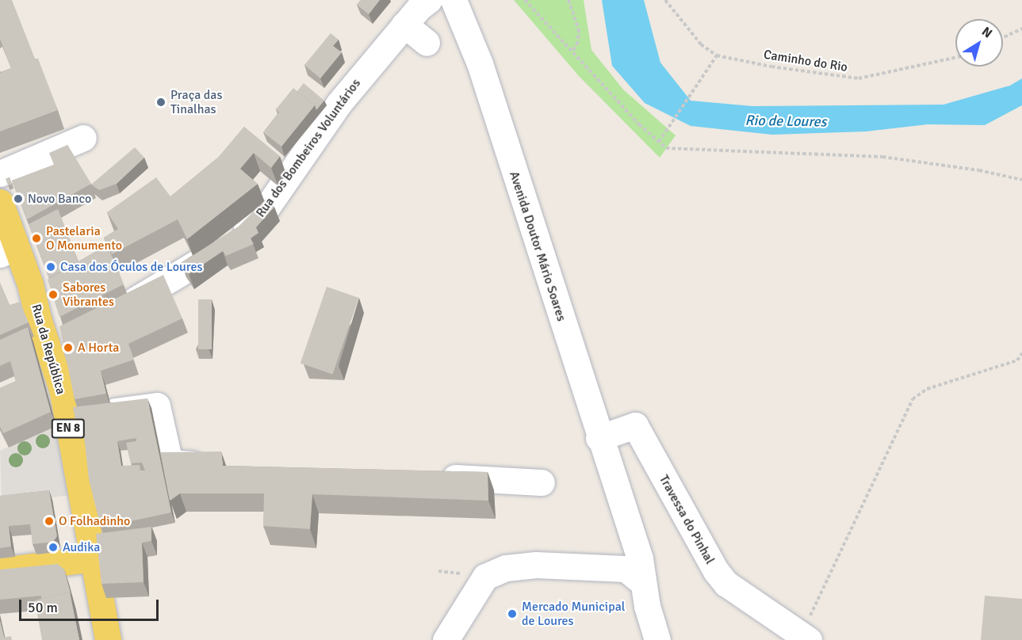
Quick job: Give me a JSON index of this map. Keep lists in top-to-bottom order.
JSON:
{
  "streets": {
    "main road": ["Rua da República", "EN 8"],
    "street": ["Rua dos Bombeiros Voluntários", "Avenida Doutor Mário Soares", "Travessa do Pinhal"],
    "path": ["Caminho do Rio"]
  },
  "crossings": [
    ["Avenida Doutor Mário Soares", "Travessa do Pinhal"]
  ],
  "water": ["Rio de Loures"],
  "places": [
    "Praça das Tinalhas",
    "Novo Banco",
    "Pastelaria O Monumento",
    "Casa dos Óculos de Loures",
    "Sabores Vibrantes",
    "A Horta",
    "O Folhadinho",
    "Audika",
    "Mercado Municipal de Loures"
  ],
  "scale_bar": "50 m",
  "north": "top right"
}
